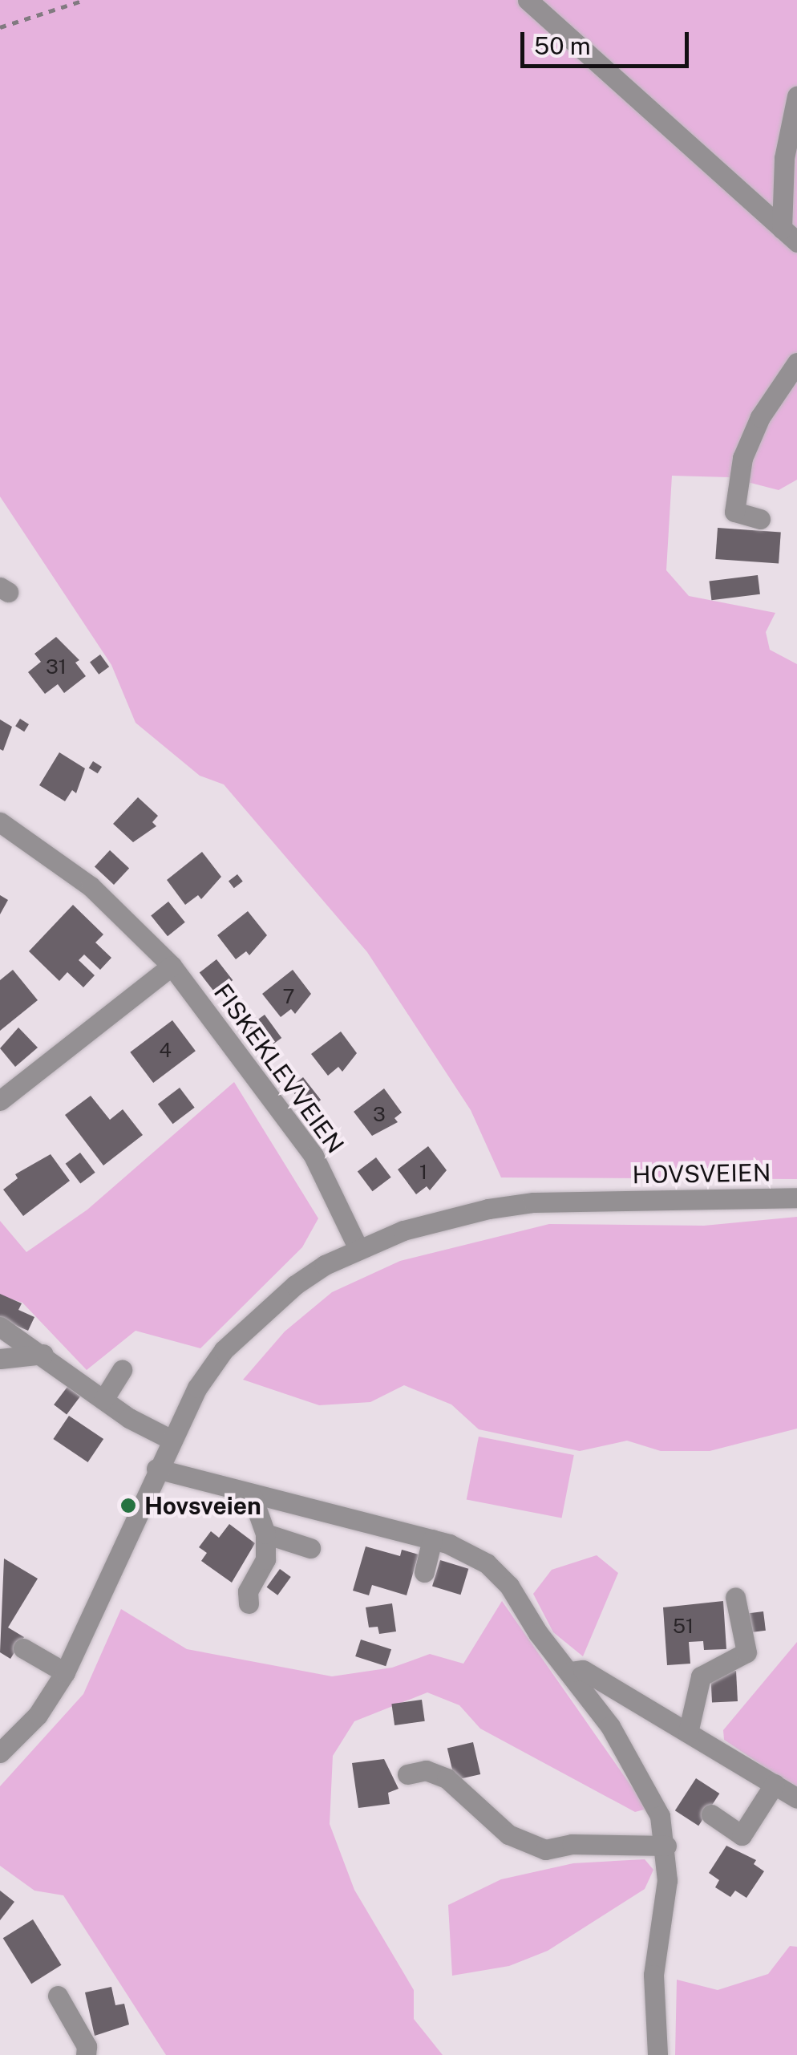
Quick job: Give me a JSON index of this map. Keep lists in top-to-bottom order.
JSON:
{
  "streets": {
    "street": ["FISKEKLEVVEIEN", "HOVSVEIEN"]
  },
  "crossings": [
    ["FISKEKLEVVEIEN", "HOVSVEIEN"]
  ],
  "places": ["Hovsveien"],
  "house_numbers": [
    "31",
    "7",
    "4",
    "3",
    "1",
    "51"
  ],
  "scale_bar": "50 m"
}
